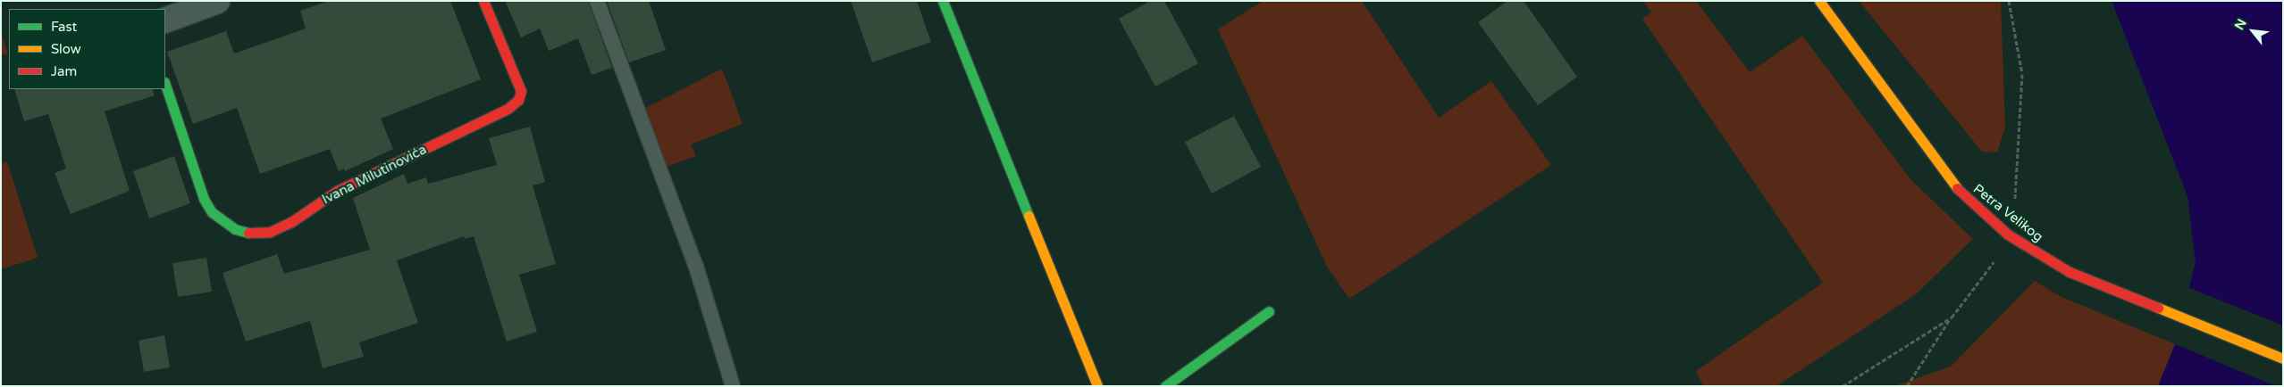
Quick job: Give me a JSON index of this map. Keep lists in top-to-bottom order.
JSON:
{
  "streets": {
    "street": ["Ivana Milutinovića", "Petra Velikog"]
  },
  "legend": ["Fast", "Slow", "Jam"],
  "north": "top left"
}
